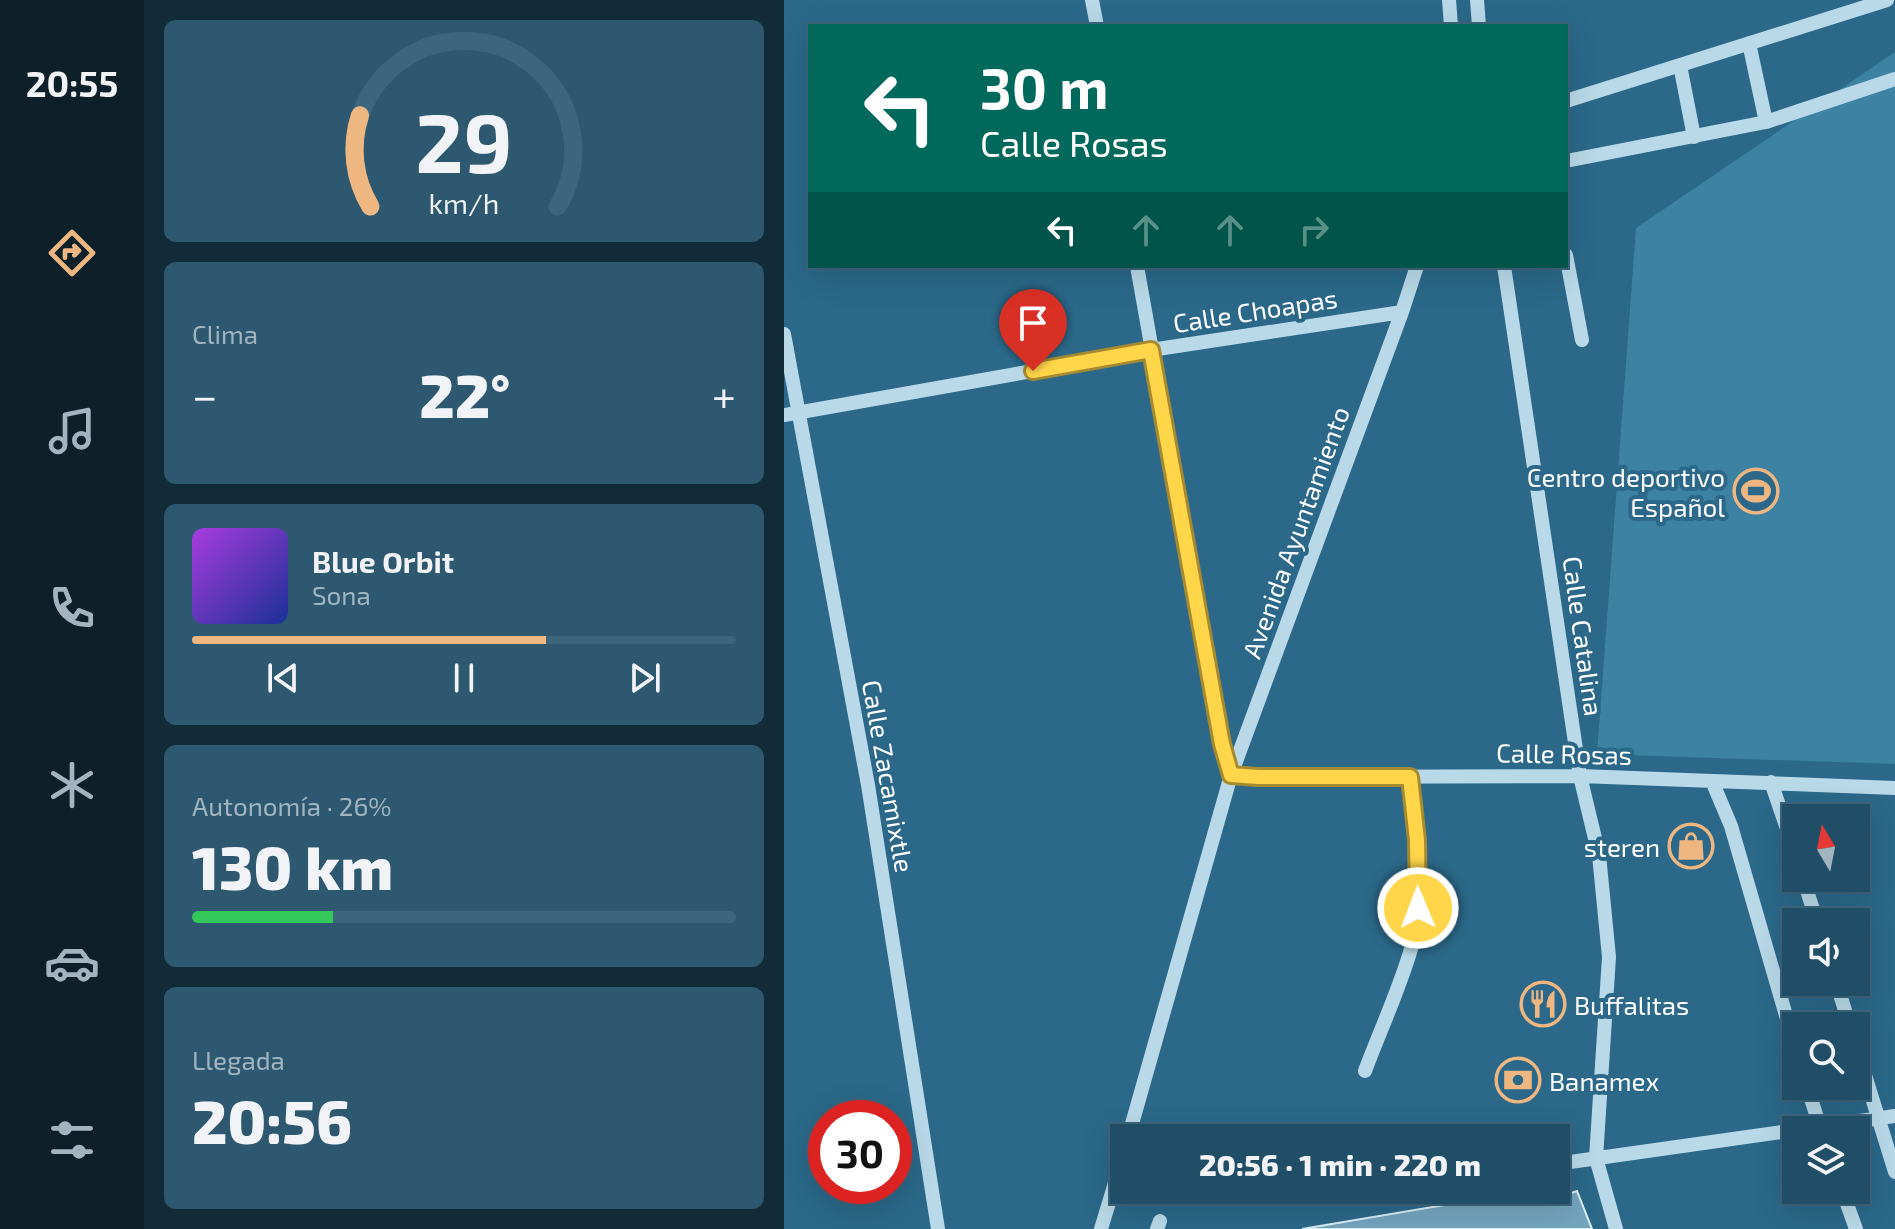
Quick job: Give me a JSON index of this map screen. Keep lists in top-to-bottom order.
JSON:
{
  "streets": {
    "street": [
      "Calle Choapas",
      "Avenida Ayuntamiento",
      "Calle Catalina",
      "Calle Rosas",
      "Calle Zacamixtle"
    ]
  },
  "crossings": [
    ["Calle Choapas", "Avenida Ayuntamiento"],
    ["Calle Choapas", "Calle Zacamixtle"],
    ["Avenida Ayuntamiento", "Calle Rosas"],
    ["Calle Catalina", "Calle Rosas"]
  ],
  "places": {
    "sports": ["Centro deportivo Español"],
    "shop": ["steren"],
    "restaurant": ["Buffalitas"],
    "bank": ["Banamex"]
  },
  "north": "top",
  "page": {
    "tabs": "20:55",
    "turn": ["30 m", "Calle Rosas"],
    "tile": [
      "Clima",
      ["Autonomía · 26%", "130 km"],
      ["Llegada", "20:56"]
    ],
    "heat": ["−", "22°", "+"],
    "song": ["Blue Orbit", "Sona"],
    "limit": "30",
    "trip": "20:56 · 1 min · 220 m",
    "gauge": ["29", "km/h"]
  }
}
